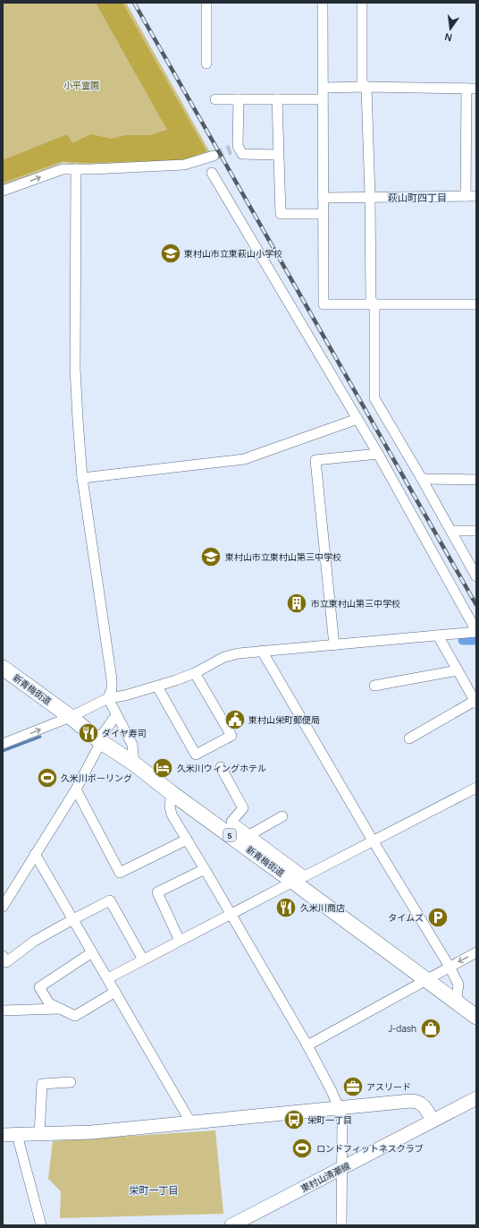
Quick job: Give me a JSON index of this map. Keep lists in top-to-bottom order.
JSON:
{
  "streets": {
    "main road": ["新青梅街道", "5"],
    "street": ["東村山清瀬線"]
  },
  "districts": ["萩山町四丁目", "栄町一丁目"],
  "parks": ["小平霊園"],
  "places": {
    "school or university": ["東村山市立東萩山小学校", "東村山市立東村山第三中学校"],
    "building": ["市立東村山第三中学校"],
    "public building": ["東村山栄町郵便局"],
    "restaurant": ["ダイヤ寿司", "久米川商店"],
    "hotel": ["久米川ウィングホテル"],
    "sports": ["久米川ボーリング", "ロンドフィットネスクラブ"],
    "parking": ["タイムズ"],
    "shop": ["J-dash"],
    "office": ["アスリード"],
    "bus stop": ["栄町一丁目"]
  },
  "north": "bottom"
}
